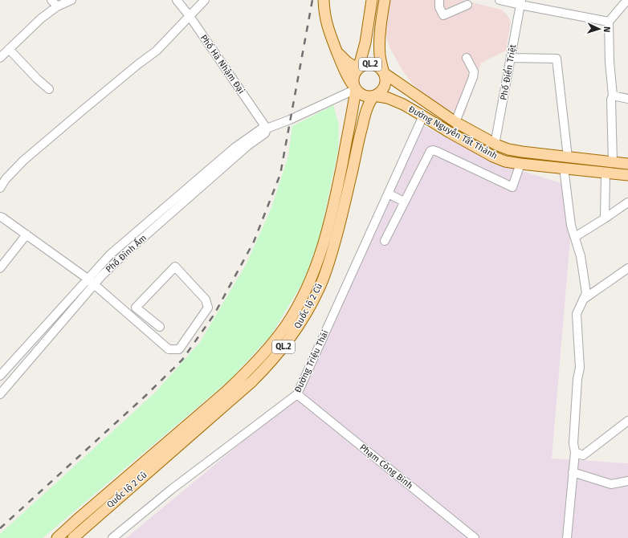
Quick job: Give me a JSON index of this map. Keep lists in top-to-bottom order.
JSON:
{
  "streets": {
    "main road": ["QL.2", "Đường Nguyễn Tất Thành", "Quốc lộ 2 Cũ"],
    "street": [
      "Phố Hà Nhậm Đại",
      "Phố Điển Triệt",
      "Phố Đình Ấm",
      "Đường Triệu Thái",
      "Phạm Công Bình"
    ]
  },
  "crossings": [
    ["Phố Hà Nhậm Đại", "Phố Đình Ấm"],
    ["QL.2", "Đường Nguyễn Tất Thành"],
    ["QL.2", "Phố Đình Ấm"],
    ["QL.2", "Quốc lộ 2 Cũ"],
    ["Phố Điển Triệt", "Đường Nguyễn Tất Thành"],
    ["Đường Nguyễn Tất Thành", "Phố Đình Ấm"],
    ["Đường Nguyễn Tất Thành", "Quốc lộ 2 Cũ"],
    ["Đường Nguyễn Tất Thành", "Đường Triệu Thái"],
    ["Phố Đình Ấm", "Quốc lộ 2 Cũ"],
    ["Đường Triệu Thái", "Phạm Công Bình"]
  ],
  "north": "right"
}
